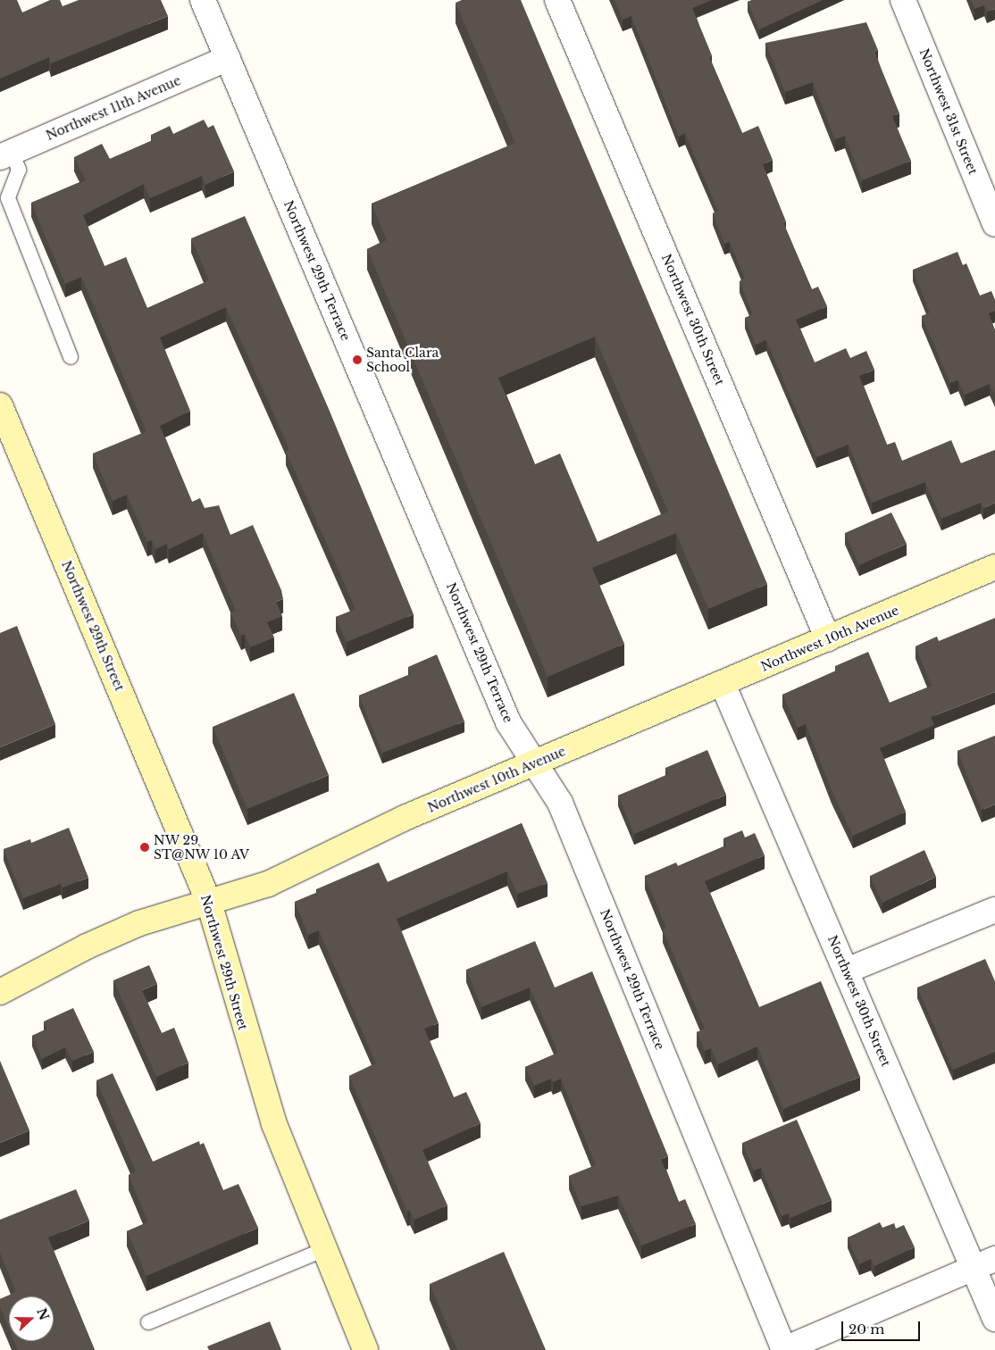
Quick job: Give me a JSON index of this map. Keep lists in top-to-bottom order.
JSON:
{
  "streets": {
    "street": [
      "Northwest 11th Avenue",
      "Northwest 31st Street",
      "Northwest 29th Terrace",
      "Northwest 30th Street",
      "Northwest 29th Street",
      "Northwest 10th Avenue"
    ]
  },
  "crossings": [
    ["Northwest 11th Avenue", "Northwest 29th Terrace"],
    ["Northwest 29th Terrace", "Northwest 10th Avenue"],
    ["Northwest 30th Street", "Northwest 10th Avenue"],
    ["Northwest 29th Street", "Northwest 10th Avenue"]
  ],
  "places": ["Santa Clara School", "NW 29 ST@NW 10 AV"],
  "scale_bar": "20 m",
  "north": "right"
}
